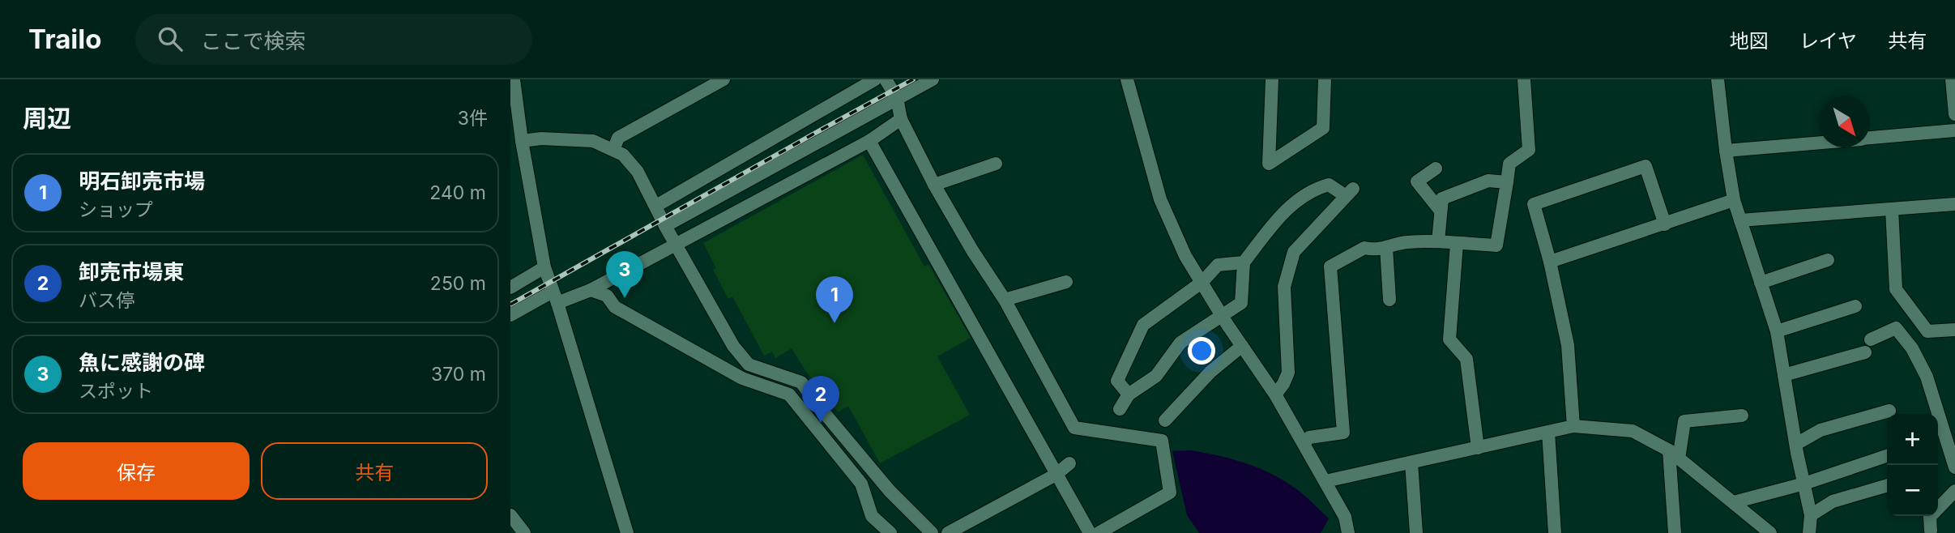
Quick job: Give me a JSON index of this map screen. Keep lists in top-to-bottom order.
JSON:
{
  "north": "bottom right",
  "page": {
    "header": "Trailo",
    "search": "ここで検索",
    "nav": ["地図", "レイヤ", "共有"],
    "heading": ["周辺", "3件"],
    "list": [
      {
        "mark": "1",
        "name": "明石卸売市場",
        "note": "ショップ",
        "value": "240 m"
      },
      {
        "mark": "2",
        "name": "卸売市場東",
        "note": "バス停",
        "value": "250 m"
      },
      {
        "mark": "3",
        "name": "魚に感謝の碑",
        "note": "スポット",
        "value": "370 m"
      }
    ],
    "pins": ["3", "1", "2"],
    "map_buttons": ["+", "−"],
    "buttons": ["保存", "共有"]
  }
}
